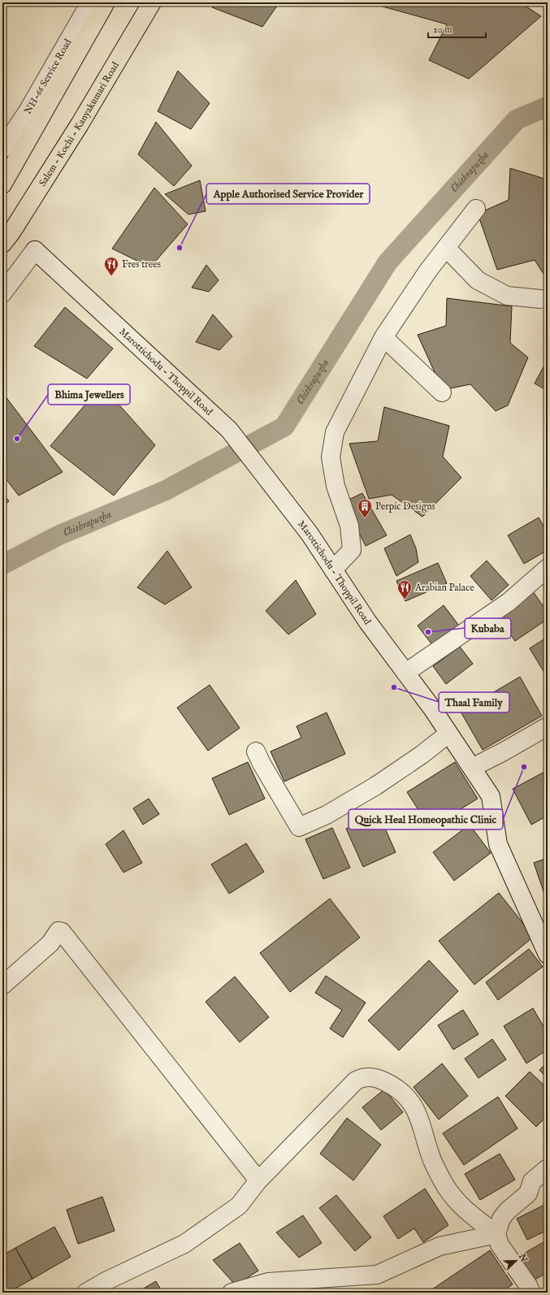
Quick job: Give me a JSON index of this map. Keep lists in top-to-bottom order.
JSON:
{
  "streets": {
    "highway": ["Salem - Kochi - Kanyakumari Road"],
    "street": ["NH-66 Service Road", "Marottichodu - Thoppil Road"]
  },
  "water": ["Chithrapuzha"],
  "places": {
    "other": [
      "Apple Authorised Service Provider",
      "Bhima Jewellers",
      "Kubaba",
      "Thaal Family",
      "Quick Heal Homeopathic Clinic"
    ],
    "restaurant": ["Fres trees", "Arabian Palace"],
    "building": ["Perpic Designs"]
  },
  "scale_bar": "20 m",
  "north": "top right"
}
